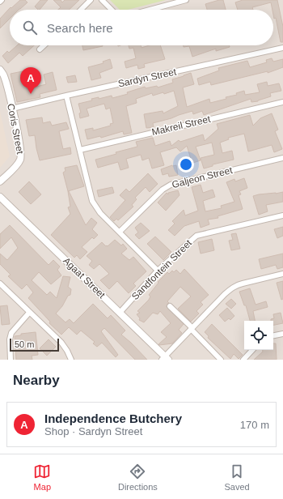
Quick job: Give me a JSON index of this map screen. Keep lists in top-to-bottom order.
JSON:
{
  "streets": {
    "street": [
      "Sardyn Street",
      "Makreil Street",
      "Coris Street",
      "Galjeon Street",
      "Sandfontein Street",
      "Agaat Street"
    ]
  },
  "crossings": [
    ["Sardyn Street", "Coris Street"],
    ["Sandfontein Street", "Agaat Street"]
  ],
  "scale_bar": "50 m",
  "page": {
    "search": "Search here",
    "pins": "A",
    "scale": "50 m",
    "heading": "Nearby",
    "list": [
      {
        "mark": "A",
        "name": "Independence Butchery",
        "note": "Shop · Sardyn Street",
        "value": "170 m"
      }
    ],
    "nav": ["Map", "Directions", "Saved"]
  }
}
